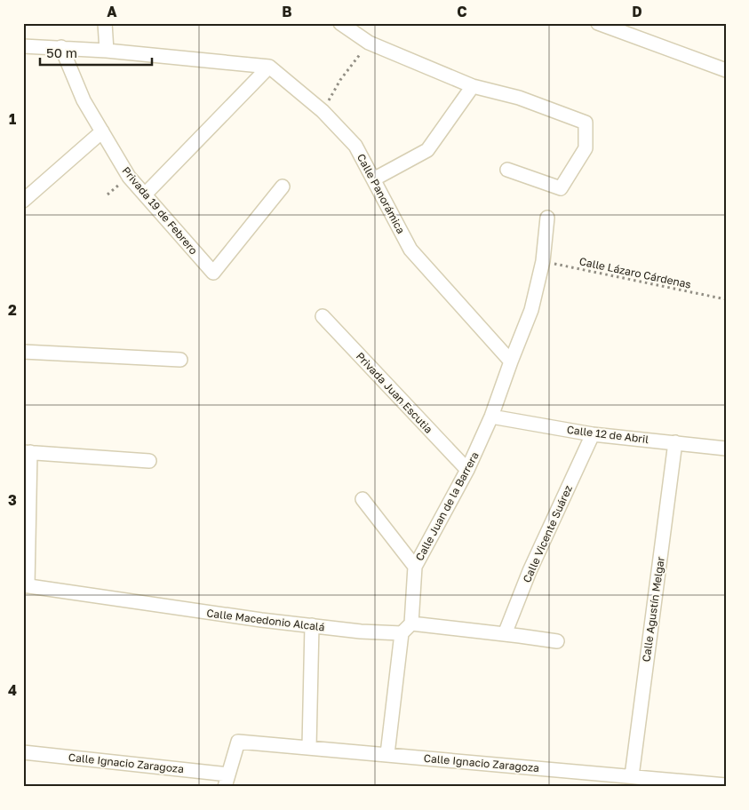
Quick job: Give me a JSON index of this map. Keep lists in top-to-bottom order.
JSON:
{
  "streets": {
    "street": [
      "Calle Panorámica",
      "Privada 19 de Febrero",
      "Privada Juan Escutia",
      "Calle 12 de Abril",
      "Calle Juan de la Barrera",
      "Calle Vicente Suárez",
      "Calle Agustín Melgar",
      "Calle Macedonio Alcalá",
      "Calle Ignacio Zaragoza"
    ],
    "path": ["Calle Lázaro Cárdenas"]
  },
  "crossings": [
    ["Privada Juan Escutia", "Calle Juan de la Barrera"],
    ["Calle 12 de Abril", "Calle Juan de la Barrera"],
    ["Calle 12 de Abril", "Calle Vicente Suárez"],
    ["Calle 12 de Abril", "Calle Agustín Melgar"],
    ["Calle Juan de la Barrera", "Calle Macedonio Alcalá"],
    ["Calle Juan de la Barrera", "Calle Ignacio Zaragoza"],
    ["Calle Vicente Suárez", "Calle Macedonio Alcalá"],
    ["Calle Agustín Melgar", "Calle Ignacio Zaragoza"]
  ],
  "scale_bar": "50 m",
  "grid": {
    "columns": [
      "A",
      "B",
      "C",
      "D"
    ],
    "rows": [
      "1",
      "2",
      "3",
      "4"
    ]
  }
}
